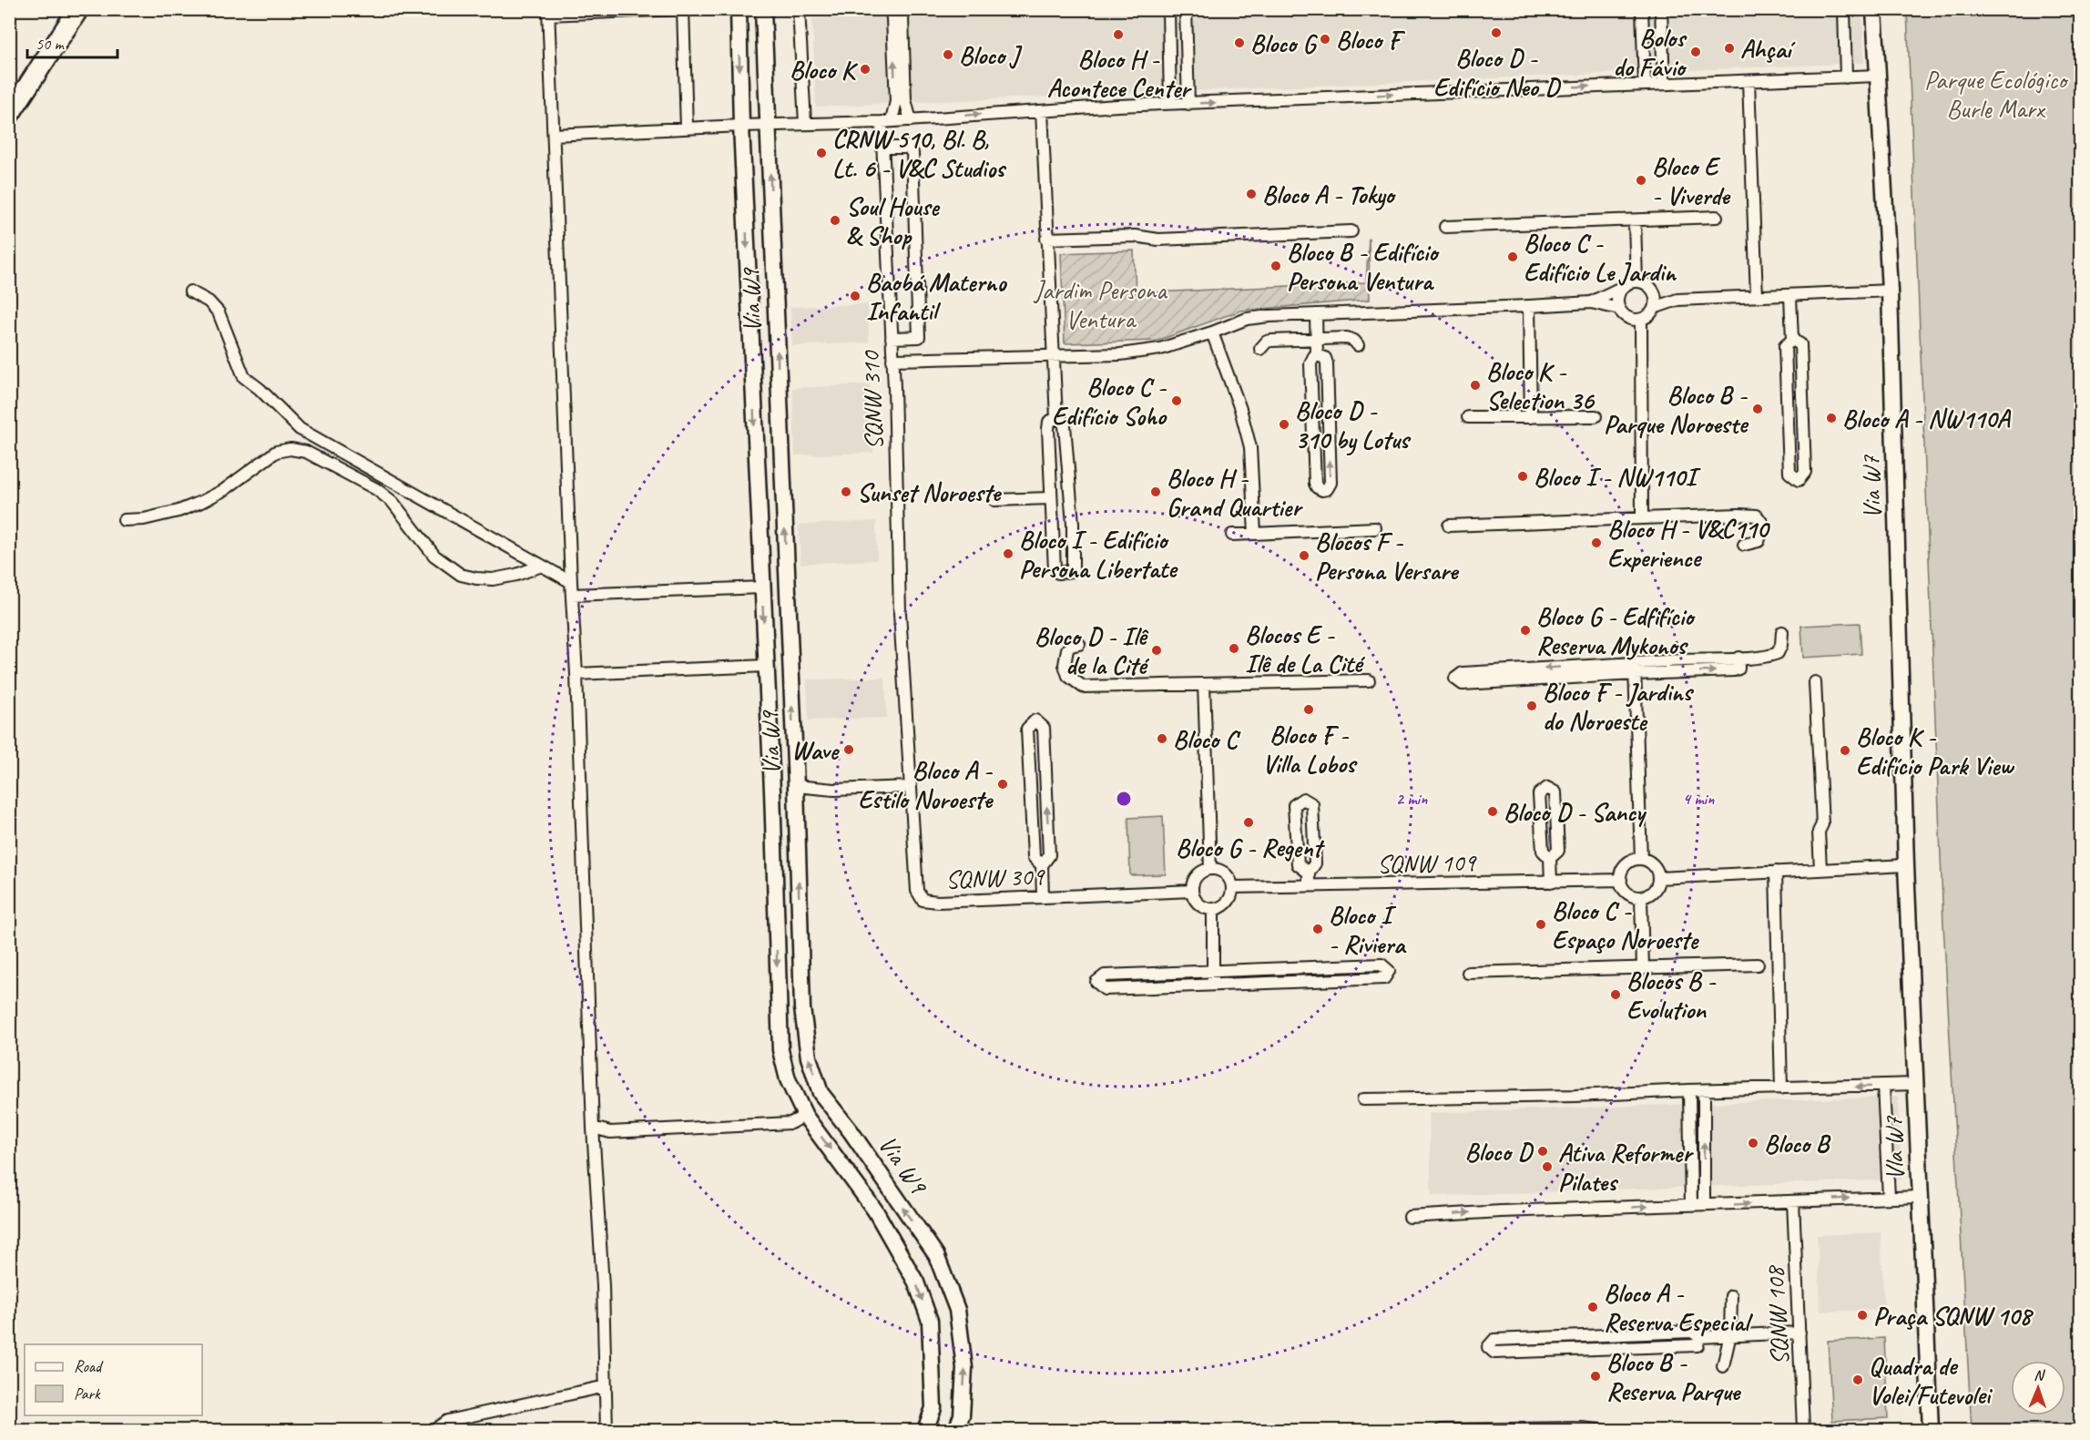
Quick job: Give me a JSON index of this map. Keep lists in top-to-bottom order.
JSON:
{
  "streets": {
    "street": [
      "Via W9",
      "SQNW 310",
      "Via W7",
      "SQNW 109",
      "SQNW 309",
      "Vla W7",
      "SQNW 108"
    ]
  },
  "crossings": [
    ["SQNW 310", "SQNW 309"],
    ["Via W7", "Vla W7"],
    ["SQNW 109", "SQNW 309"]
  ],
  "parks": ["Parque Ecológico Burle Marx", "Jardim Persona Ventura"],
  "places": [
    "Bloco D - Edifício Neo D",
    "Bloco H - Acontece Center",
    "Bloco F",
    "Bloco G",
    "Ahçaí",
    "Bolos do Fávio",
    "Bloco J",
    "Bloco K",
    "CRNW 510, Bl. B, Lt. 6 - V&C Studios",
    "Bloco E - Viverde",
    "Bloco A - Tokyo",
    "Soul House & Shop",
    "Bloco C - Edifício Le Jardin",
    "Bloco B - Edifício Persona Ventura",
    "Baobá Materno Infantil",
    "Bloco K - Selection 36",
    "Bloco C - Edifício Soho",
    "Bloco B - Parque Noroeste",
    "Bloco A - NW110A",
    "Bloco D - 310 by Lotus",
    "Bloco I - NW110I",
    "Sunset Noroeste",
    "Bloco H - Grand Quartier",
    "Bloco H - V&C110 Experience",
    "Bloco I - Edifício Persona Libertate",
    "Blocos F - Persona Versare",
    "Bloco G - Edfifício Reserva Mykonos",
    "Blocos E - Ilê de La Cité",
    "Bloco D - Ilê de la Cité",
    "Bloco F - Jardins do Noroeste",
    "Bloco F - Villa Lobos",
    "Bloco C",
    "Wave",
    "Bloco K - Edifício Park View",
    "Bloco A - Estilo Noroeste",
    "Bloco D - Sancy",
    "Bloco G - Regent",
    "Bloco C - Espaço Noroeste",
    "Bloco I - Riviera",
    "Blocos B - Evolution",
    "Bloco B",
    "Bloco D",
    "Ativa Reformer Pilates",
    "Bloco A - Reserva Especial",
    "Praça SQNW 108",
    "Bloco B - Reserva Parque",
    "Quadra de Volei/Futevolei"
  ],
  "legend": ["Road", "Park"],
  "scale_bar": "50 m",
  "north": "top",
  "rings": ["2 min", "4 min"]
}
